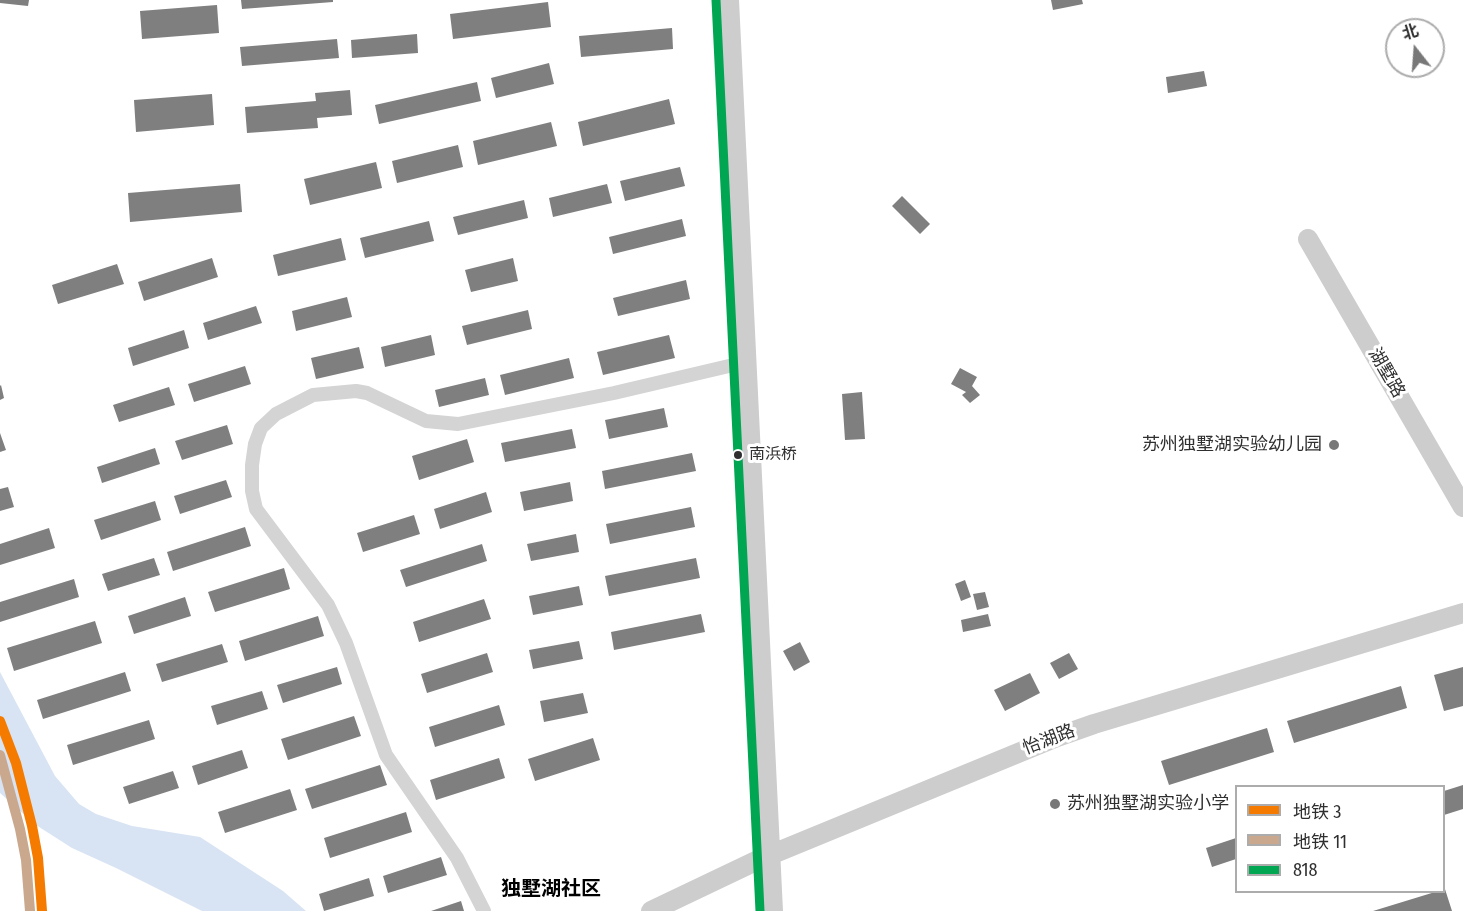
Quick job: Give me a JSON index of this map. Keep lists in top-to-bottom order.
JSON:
{
  "streets": {
    "main road": ["湖墅路", "怡湖路"]
  },
  "districts": ["独墅湖社区"],
  "places": ["苏州独墅湖实验幼儿园", "南浜桥", "苏州独墅湖实验小学"],
  "lines": ["transit line 818", "metro line 3", "metro line 11"],
  "legend": ["地铁 3", "地铁 11", "818"],
  "north": "top"
}
